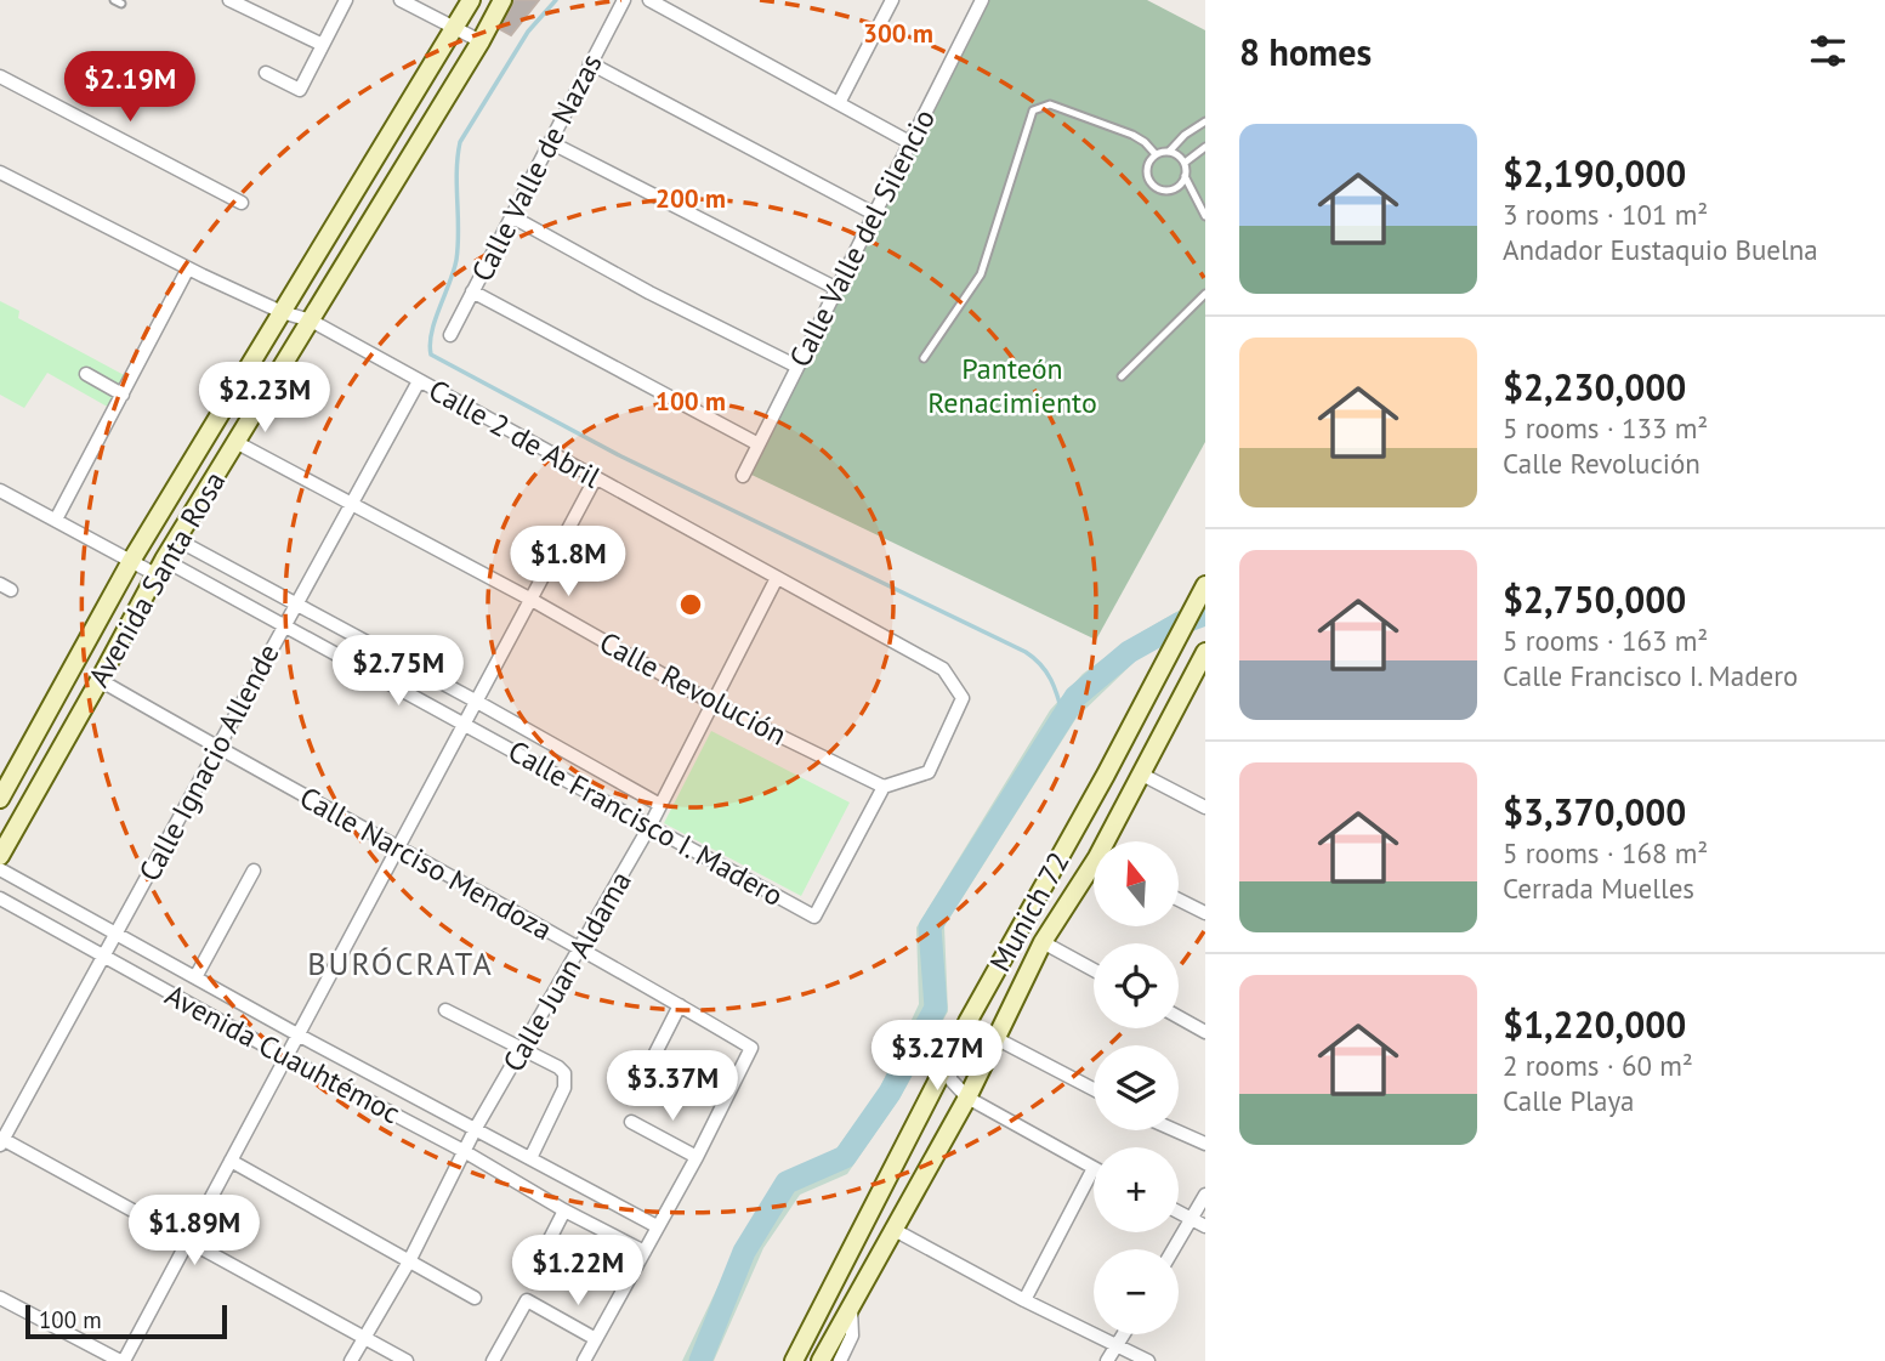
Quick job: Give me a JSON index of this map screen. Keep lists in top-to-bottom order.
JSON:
{
  "streets": {
    "main road": ["Avenida Santa Rosa", "Munich 72"],
    "street": [
      "Calle Valle de Nazas",
      "Calle Valle del Silencio",
      "Calle 2 de Abril",
      "Calle Revolución",
      "Calle Ignacio Allende",
      "Calle Francisco I. Madero",
      "Calle Narciso Mendoza",
      "Calle Juan Aldama",
      "Avenida Cuauhtémoc"
    ]
  },
  "crossings": [
    ["Calle 2 de Abril", "Avenida Santa Rosa"],
    ["Calle 2 de Abril", "Calle Revolución"],
    ["Calle 2 de Abril", "Calle Ignacio Allende"],
    ["Calle 2 de Abril", "Calle Francisco I. Madero"],
    ["Calle 2 de Abril", "Calle Juan Aldama"],
    ["Avenida Santa Rosa", "Calle Revolución"],
    ["Avenida Santa Rosa", "Calle Francisco I. Madero"],
    ["Avenida Santa Rosa", "Calle Narciso Mendoza"],
    ["Calle Revolución", "Calle Ignacio Allende"],
    ["Calle Revolución", "Calle Francisco I. Madero"],
    ["Calle Revolución", "Calle Juan Aldama"],
    ["Calle Ignacio Allende", "Calle Francisco I. Madero"],
    ["Calle Ignacio Allende", "Calle Narciso Mendoza"],
    ["Calle Ignacio Allende", "Avenida Cuauhtémoc"],
    ["Calle Francisco I. Madero", "Calle Juan Aldama"],
    ["Calle Narciso Mendoza", "Calle Juan Aldama"],
    ["Calle Juan Aldama", "Avenida Cuauhtémoc"]
  ],
  "districts": ["BURÓCRATA"],
  "parks": ["Panteón Renacimiento"],
  "scale_bar": "100 m",
  "north": "top",
  "page": {
    "heading": "8 homes",
    "price": [
      "$2.19M",
      "$2.23M",
      "$1.8M",
      "$2.75M",
      "$3.27M",
      "$3.37M",
      "$1.89M",
      "$1.22M"
    ],
    "list": [
      {
        "name": "$2,190,000",
        "note": "3 rooms · 101 m² · Andador Eustaquio Buelna"
      },
      {
        "name": "$2,230,000",
        "note": "5 rooms · 133 m² · Calle Revolución"
      },
      {
        "name": "$2,750,000",
        "note": "5 rooms · 163 m² · Calle Francisco I. Madero"
      },
      {
        "name": "$3,370,000",
        "note": "5 rooms · 168 m² · Cerrada Muelles"
      },
      {
        "name": "$1,220,000",
        "note": "2 rooms · 60 m² · Calle Playa"
      }
    ],
    "map_buttons": ["+", "−"],
    "scale": "100 m"
  },
  "rings": ["300 m", "200 m", "100 m"]
}
